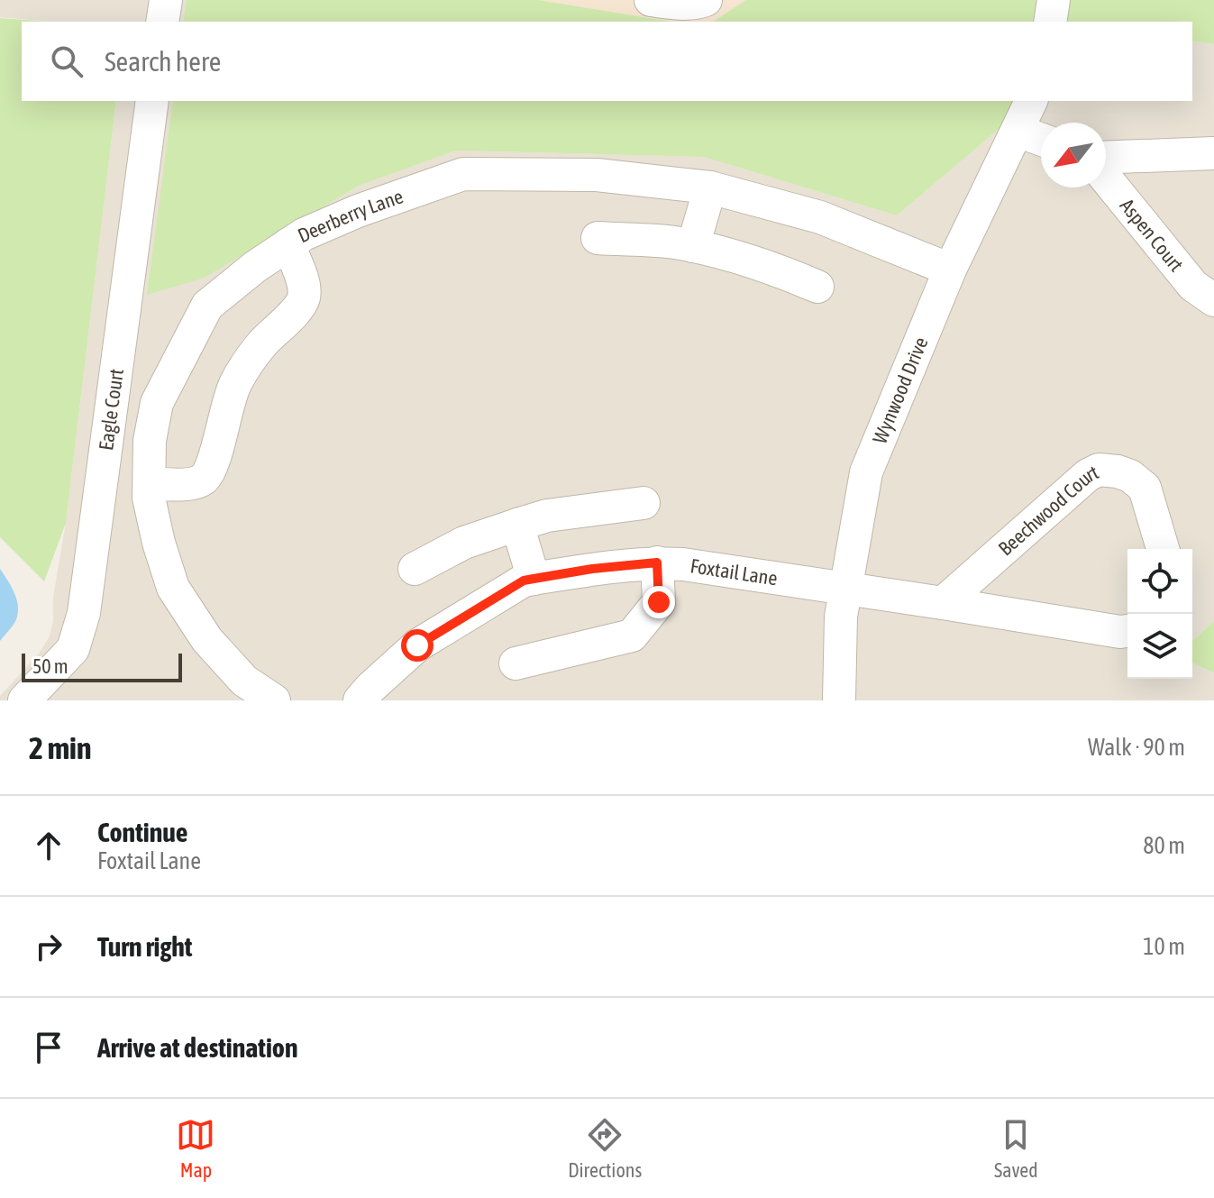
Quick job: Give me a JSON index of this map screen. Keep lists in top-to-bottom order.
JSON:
{
  "streets": {
    "street": [
      "Deerberry Lane",
      "Aspen Court",
      "Wynwood Drive",
      "Eagle Court",
      "Beechwood Court",
      "Foxtail Lane"
    ]
  },
  "crossings": [
    ["Deerberry Lane", "Wynwood Drive"],
    ["Wynwood Drive", "Foxtail Lane"]
  ],
  "scale_bar": "50 m",
  "north": "bottom left",
  "page": {
    "search": "Search here",
    "scale": "50 m",
    "heading": ["2 min", "Walk · 90 m"],
    "list": [
      ["Continue", "Foxtail Lane", "80 m"],
      ["Turn right", "10 m"],
      "Arrive at destination"
    ],
    "nav": ["Map", "Directions", "Saved"]
  }
}
